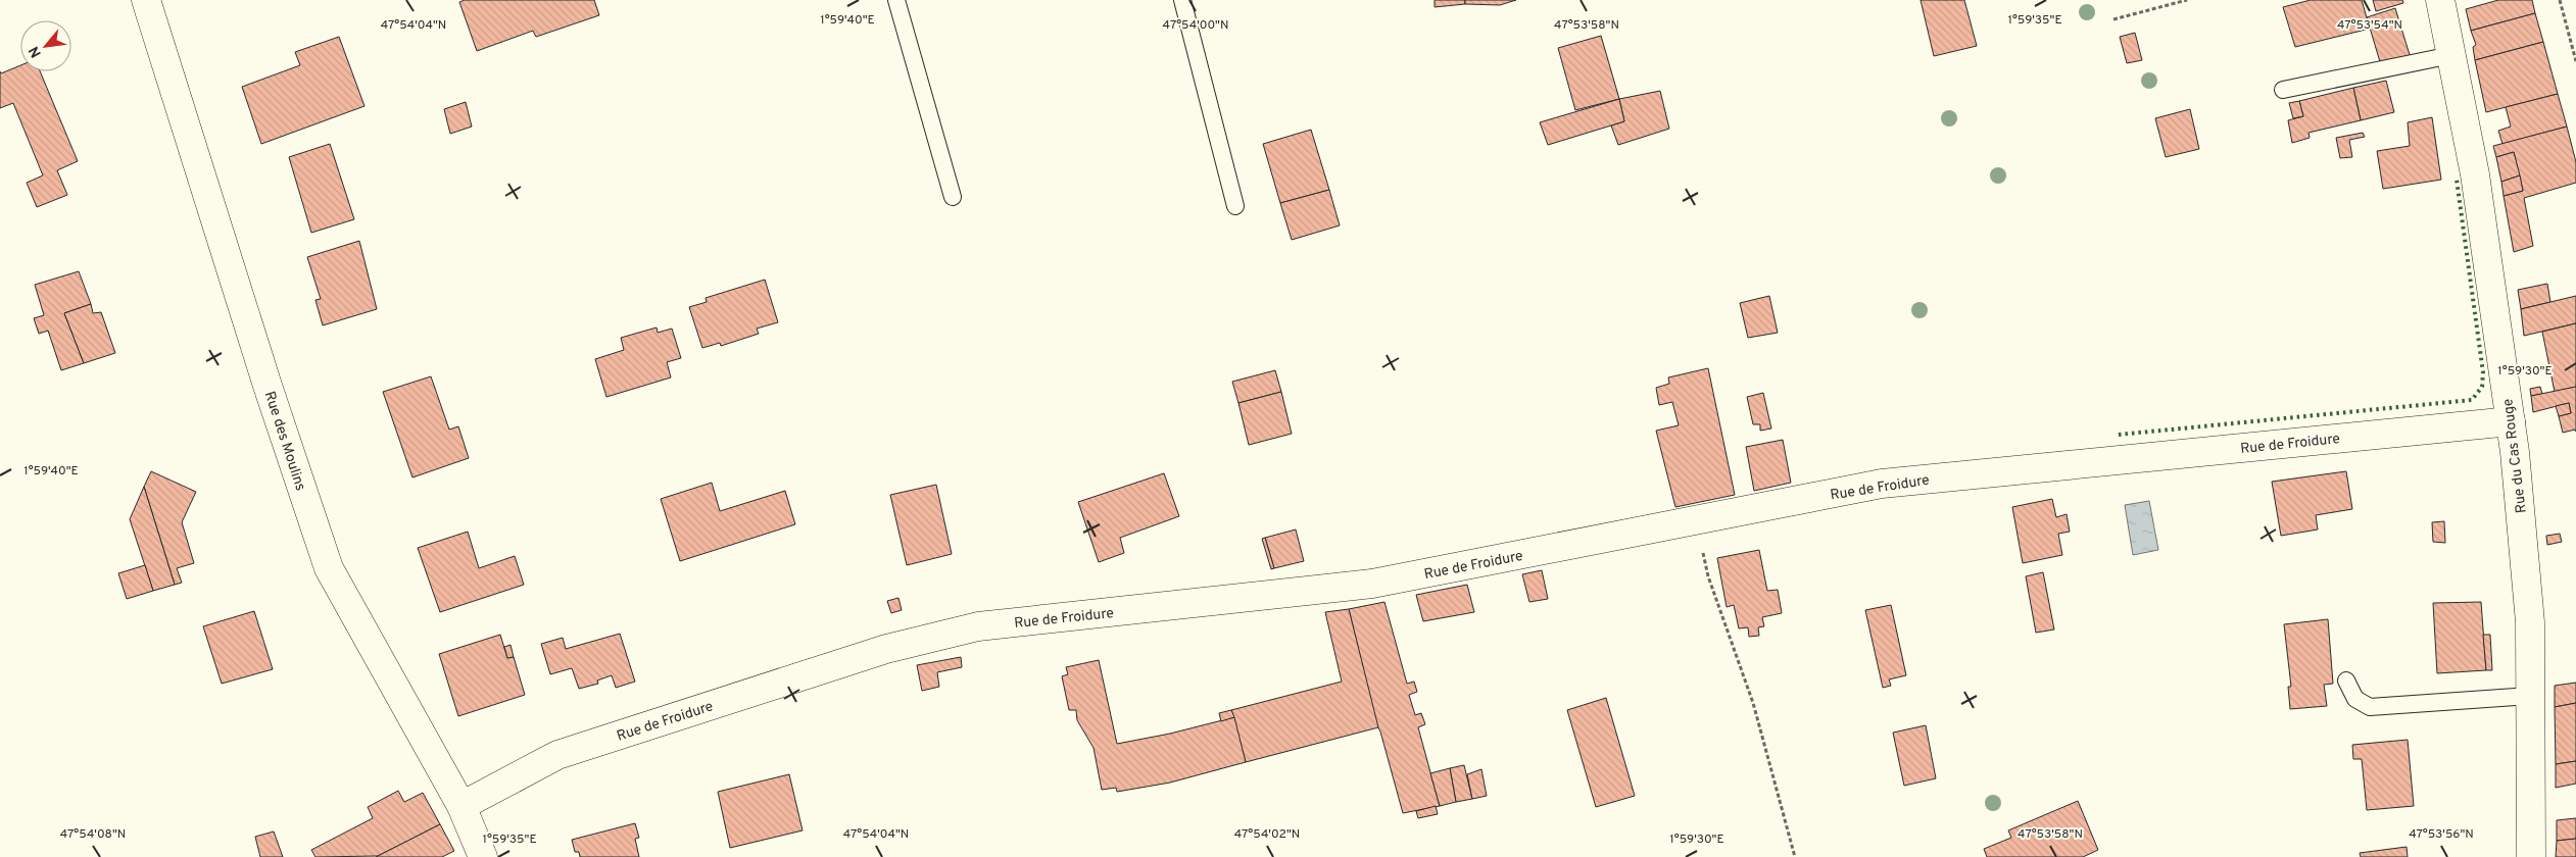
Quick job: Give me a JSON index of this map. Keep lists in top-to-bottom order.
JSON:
{
  "streets": {
    "street": ["Rue des Moulins", "Rue de Froidure", "Rue du Cas Rouge"]
  },
  "crossings": [
    ["Rue des Moulins", "Rue de Froidure"],
    ["Rue de Froidure", "Rue du Cas Rouge"]
  ],
  "north": "bottom left",
  "coordinates": [
    "1°59'40\"E",
    "1°59'35\"E",
    "47°54'04\"N",
    "47°54'00\"N",
    "47°53'58\"N",
    "47°53'54\"N",
    "1°59'30\"E",
    "47°54'08\"N",
    "47°54'02\"N",
    "47°53'56\"N"
  ]
}
